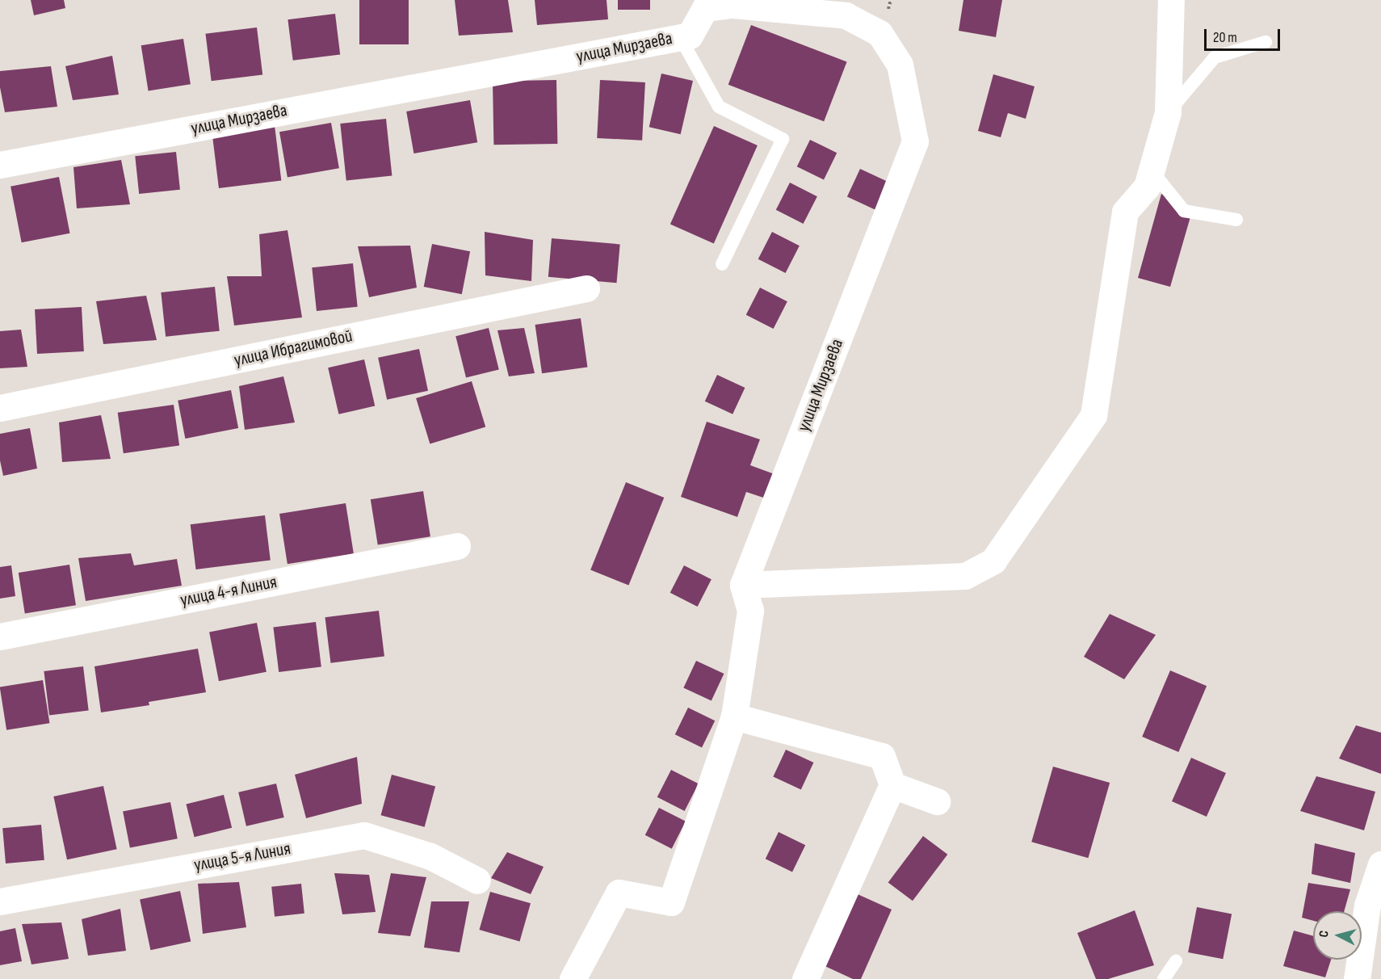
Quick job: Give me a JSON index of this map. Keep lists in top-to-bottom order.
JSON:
{
  "streets": {
    "street": [
      "улица Мирзаева",
      "улица Ибрагимовой",
      "улица 4-я Линия",
      "улица 5-я Линия"
    ]
  },
  "scale_bar": "20 m",
  "north": "left"
}
